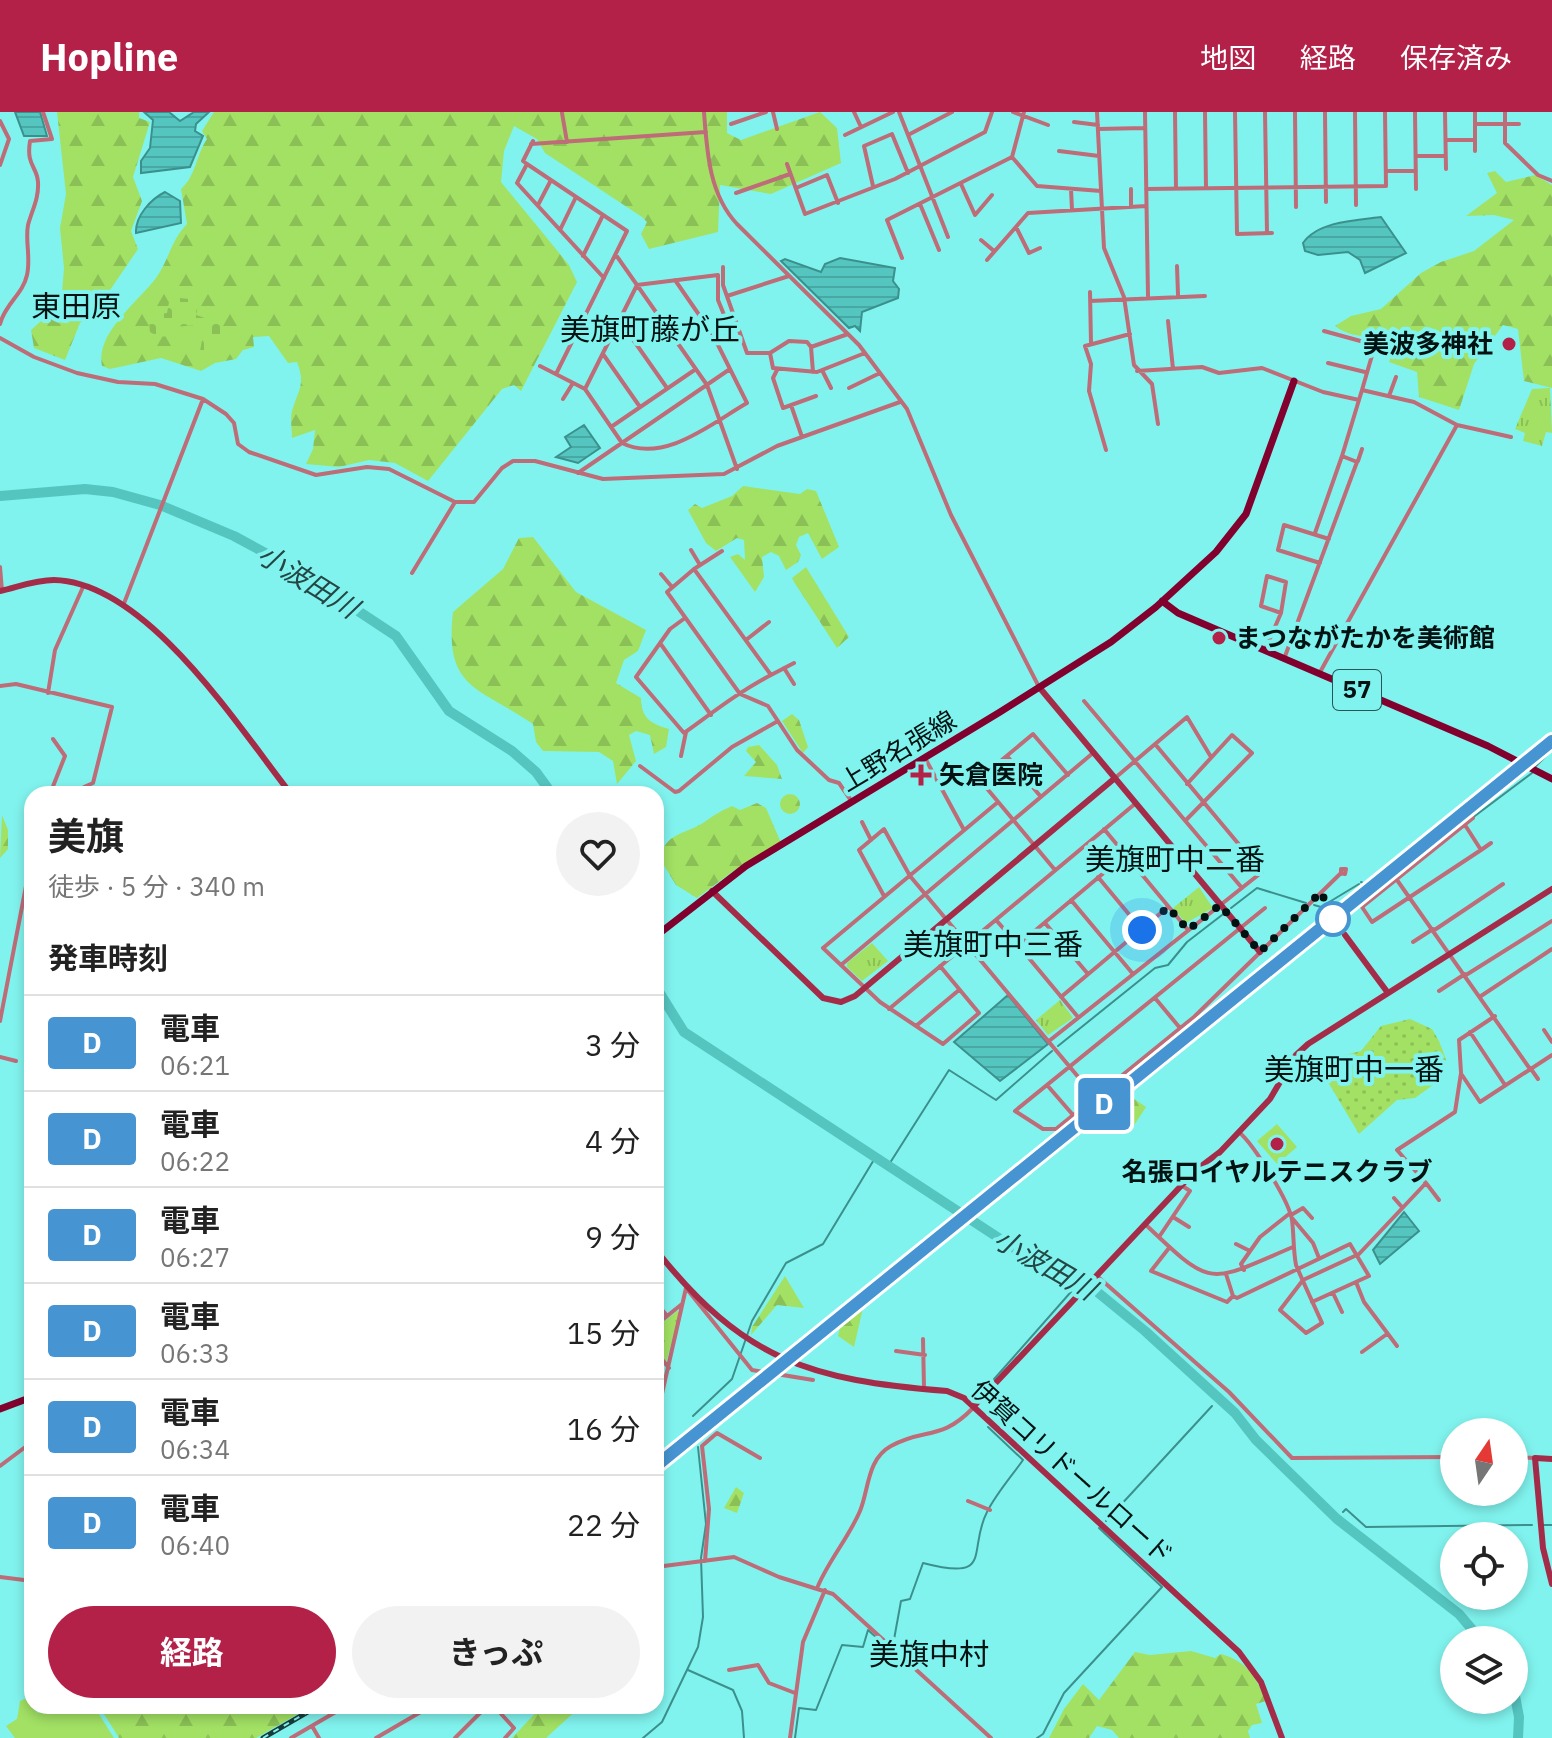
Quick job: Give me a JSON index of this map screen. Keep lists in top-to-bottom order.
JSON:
{
  "streets": {
    "main road": ["57", "上野名張線"],
    "street": ["伊賀コリドールロード"]
  },
  "crossings": [
    ["57", "上野名張線"]
  ],
  "districts": [
    "東田原",
    "美旗町藤が丘",
    "美旗町中二番",
    "美旗町中三番",
    "美旗町中一番",
    "美旗中村"
  ],
  "water": ["小波田川"],
  "places": {
    "other": ["美波多神社", "まつながたかを美術館", "名張ロイヤルテニスクラブ"],
    "health": ["矢倉医院"]
  },
  "north": "top",
  "page": {
    "header": "Hopline",
    "nav": ["地図", "経路", "保存済み"],
    "on_map": "D",
    "heading": [
      ["美旗", "徒歩 · 5 分 · 340 m"],
      "発車時刻"
    ],
    "list": [
      {
        "mark": "D",
        "name": "電車",
        "note": "06:21",
        "value": "3 分"
      },
      {
        "mark": "D",
        "name": "電車",
        "note": "06:22",
        "value": "4 分"
      },
      {
        "mark": "D",
        "name": "電車",
        "note": "06:27",
        "value": "9 分"
      },
      {
        "mark": "D",
        "name": "電車",
        "note": "06:33",
        "value": "15 分"
      },
      {
        "mark": "D",
        "name": "電車",
        "note": "06:34",
        "value": "16 分"
      },
      {
        "mark": "D",
        "name": "電車",
        "note": "06:40",
        "value": "22 分"
      }
    ],
    "buttons": ["経路", "きっぷ"]
  }
}
